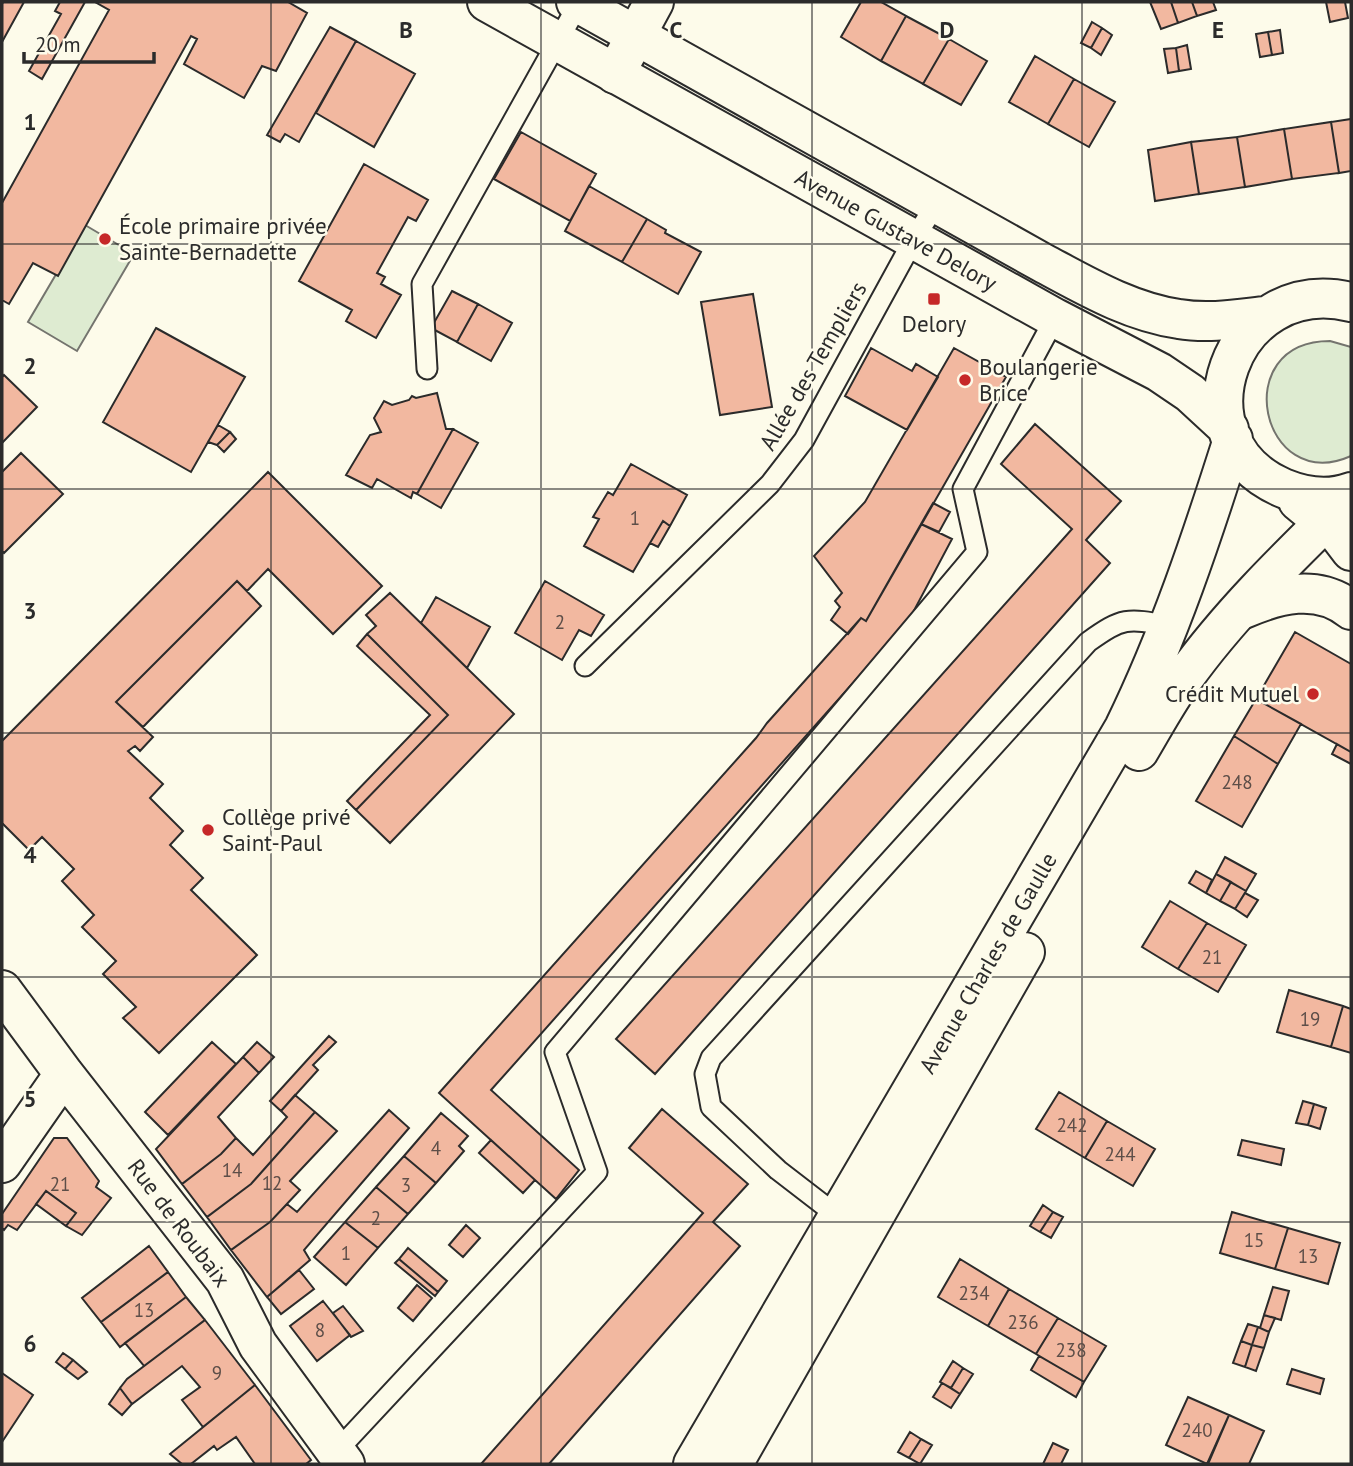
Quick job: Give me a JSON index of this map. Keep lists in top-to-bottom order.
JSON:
{
  "streets": {
    "main road": ["Avenue Gustave Delory", "Avenue Charles de Gaulle", "Rue de Roubaix"],
    "lane": ["Allée des Templiers"]
  },
  "crossings": [
    ["Avenue Gustave Delory", "Allée des Templiers"],
    ["Avenue Gustave Delory", "Avenue Charles de Gaulle"]
  ],
  "places": {
    "other": [
      "École primaire privée Sainte-Bernadette",
      "Boulangerie Brice",
      "Crédit Mutuel",
      "Collège privé Saint-Paul"
    ],
    "transit": ["Delory"]
  },
  "house_numbers": [
    "1",
    "2",
    "248",
    "21",
    "19",
    "242",
    "4",
    "244",
    "14",
    "12",
    "21",
    "3",
    "2",
    "15",
    "1",
    "13",
    "234",
    "13",
    "236",
    "8",
    "238",
    "9",
    "240"
  ],
  "scale_bar": "20 m",
  "grid": {
    "columns": [
      "B",
      "C",
      "D",
      "E"
    ],
    "rows": [
      "1",
      "2",
      "3",
      "4",
      "5",
      "6"
    ]
  }
}
